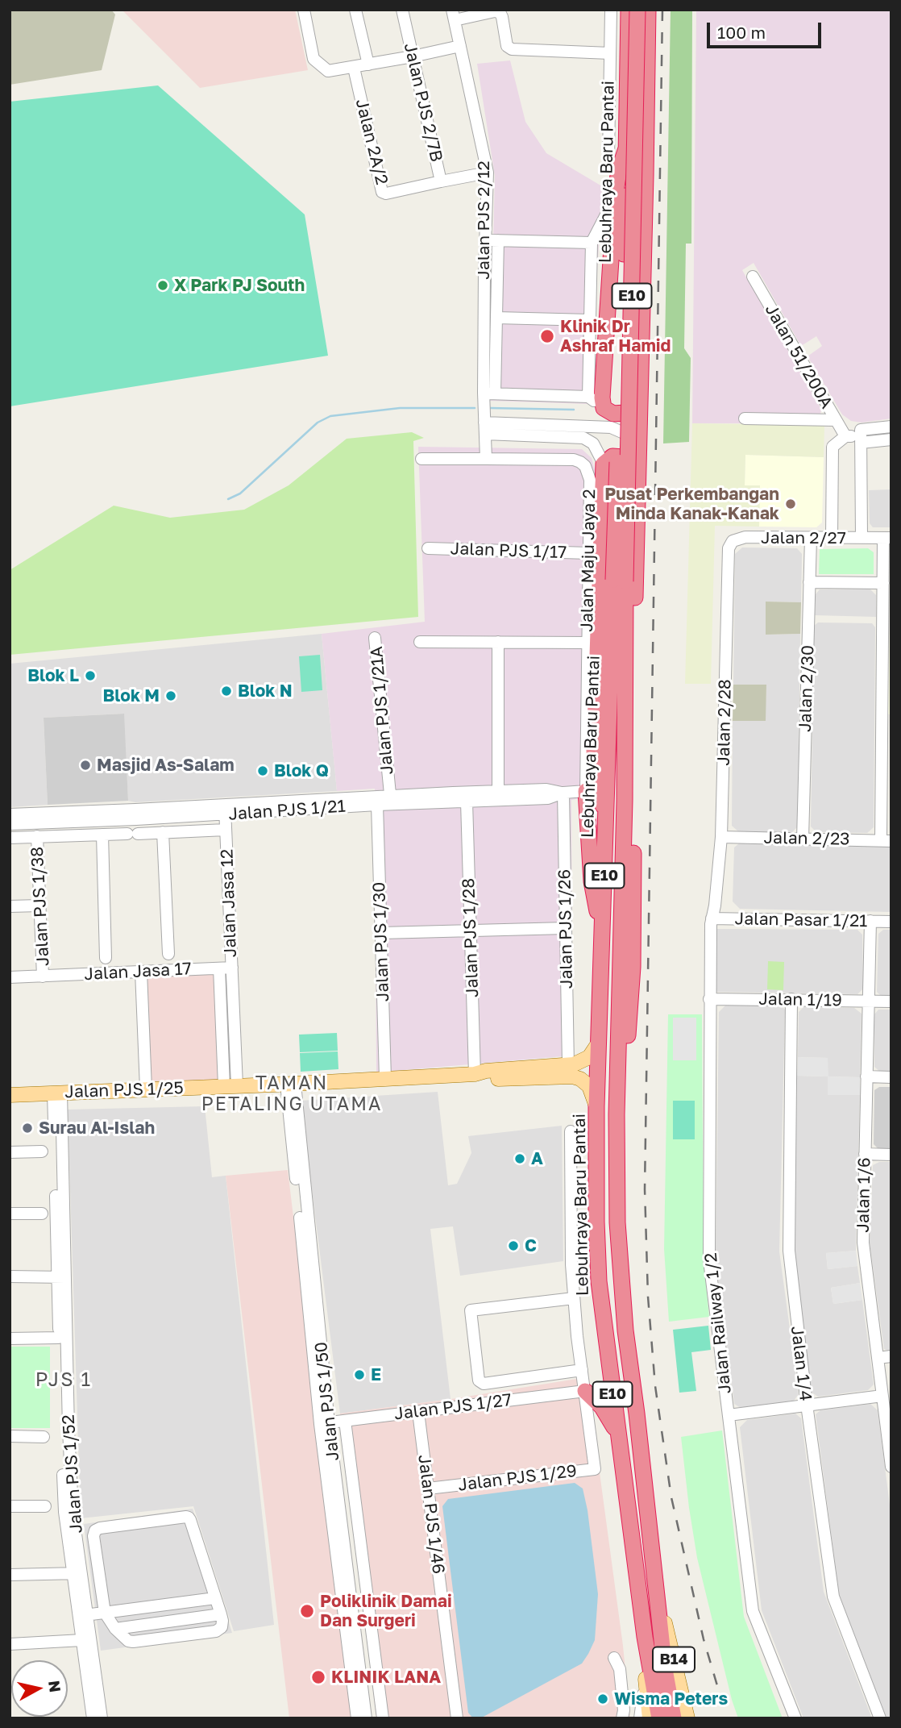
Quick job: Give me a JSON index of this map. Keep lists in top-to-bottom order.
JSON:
{
  "streets": {
    "highway": ["Lebuhraya Baru Pantai", "E10"],
    "main road": ["Jalan PJS 1/25", "B14"],
    "street": [
      "Jalan PJS 2/7B",
      "Jalan 2A/2",
      "Jalan PJS 2/12",
      "Jalan 51/200A",
      "Jalan 2/27",
      "Jalan PJS 1/17",
      "Jalan Maju Jaya 2",
      "Jalan 2/30",
      "Jalan PJS 1/21A",
      "Jalan 2/28",
      "Jalan PJS 1/21",
      "Jalan 2/23",
      "Jalan Jasa 12",
      "Jalan PJS 1/38",
      "Jalan Pasar 1/21",
      "Jalan PJS 1/26",
      "Jalan PJS 1/28",
      "Jalan PJS 1/30",
      "Jalan Jasa 17",
      "Jalan 1/19",
      "Jalan 1/6",
      "Jalan Railway 1/2",
      "Jalan 1/4",
      "Jalan PJS 1/50",
      "Jalan PJS 1/27",
      "Jalan PJS 1/52",
      "Jalan PJS 1/29",
      "Jalan PJS 1/46"
    ]
  },
  "crossings": [
    ["Jalan PJS 2/7B", "Jalan 2A/2"],
    ["Jalan PJS 2/7B", "Jalan PJS 2/12"],
    ["Lebuhraya Baru Pantai", "Jalan PJS 1/25"],
    ["Lebuhraya Baru Pantai", "B14"],
    ["Jalan 2/27", "Jalan 2/30"],
    ["Jalan 2/27", "Jalan 2/28"],
    ["Jalan PJS 1/17", "Jalan Maju Jaya 2"],
    ["Jalan Maju Jaya 2", "Jalan PJS 1/21"],
    ["Jalan 2/30", "Jalan 2/23"],
    ["Jalan PJS 1/21A", "Jalan PJS 1/21"],
    ["Jalan 2/28", "Jalan 2/23"],
    ["Jalan 2/28", "Jalan Pasar 1/21"],
    ["Jalan 2/28", "Jalan Railway 1/2"],
    ["Jalan PJS 1/21", "Jalan Jasa 12"],
    ["Jalan PJS 1/21", "Jalan PJS 1/26"],
    ["Jalan PJS 1/21", "Jalan PJS 1/28"],
    ["Jalan PJS 1/21", "Jalan PJS 1/30"],
    ["Jalan Jasa 12", "Jalan Jasa 17"],
    ["Jalan Jasa 12", "Jalan PJS 1/25"],
    ["Jalan PJS 1/38", "Jalan Jasa 17"],
    ["Jalan Pasar 1/21", "Jalan 1/6"],
    ["Jalan Pasar 1/21", "Jalan Railway 1/2"],
    ["Jalan PJS 1/26", "Jalan PJS 1/25"],
    ["Jalan PJS 1/28", "Jalan PJS 1/25"],
    ["Jalan PJS 1/30", "Jalan PJS 1/25"],
    ["Jalan 1/19", "Jalan 1/6"],
    ["Jalan 1/19", "Jalan Railway 1/2"],
    ["Jalan 1/19", "Jalan 1/4"],
    ["Jalan PJS 1/25", "Jalan PJS 1/50"],
    ["Jalan PJS 1/25", "Jalan PJS 1/52"],
    ["Jalan PJS 1/50", "Jalan PJS 1/27"],
    ["Jalan PJS 1/27", "Jalan PJS 1/29"],
    ["Jalan PJS 1/27", "Jalan PJS 1/46"],
    ["Jalan PJS 1/29", "Jalan PJS 1/46"]
  ],
  "districts": ["TAMAN PETALING UTAMA", "PJS 1"],
  "places": [
    "X Park PJ South",
    "Klinik Dr Ashraf Hamid",
    "Pusat Perkembangan Minda Kanak-Kanak",
    "Blok L",
    "Blok N",
    "Blok M",
    "Masjid As-Salam",
    "Blok Q",
    "Surau Al-Islah",
    "A",
    "C",
    "E",
    "Poliklinik Damai Dan Surgeri",
    "KLINIK LANA",
    "Wisma Peters"
  ],
  "scale_bar": "100 m",
  "north": "right"
}
